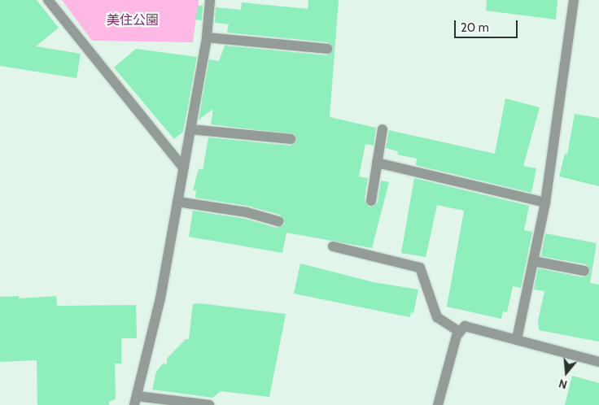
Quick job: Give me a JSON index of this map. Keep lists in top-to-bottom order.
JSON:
{
  "parks": ["美住公園"],
  "scale_bar": "20 m",
  "north": "bottom"
}
